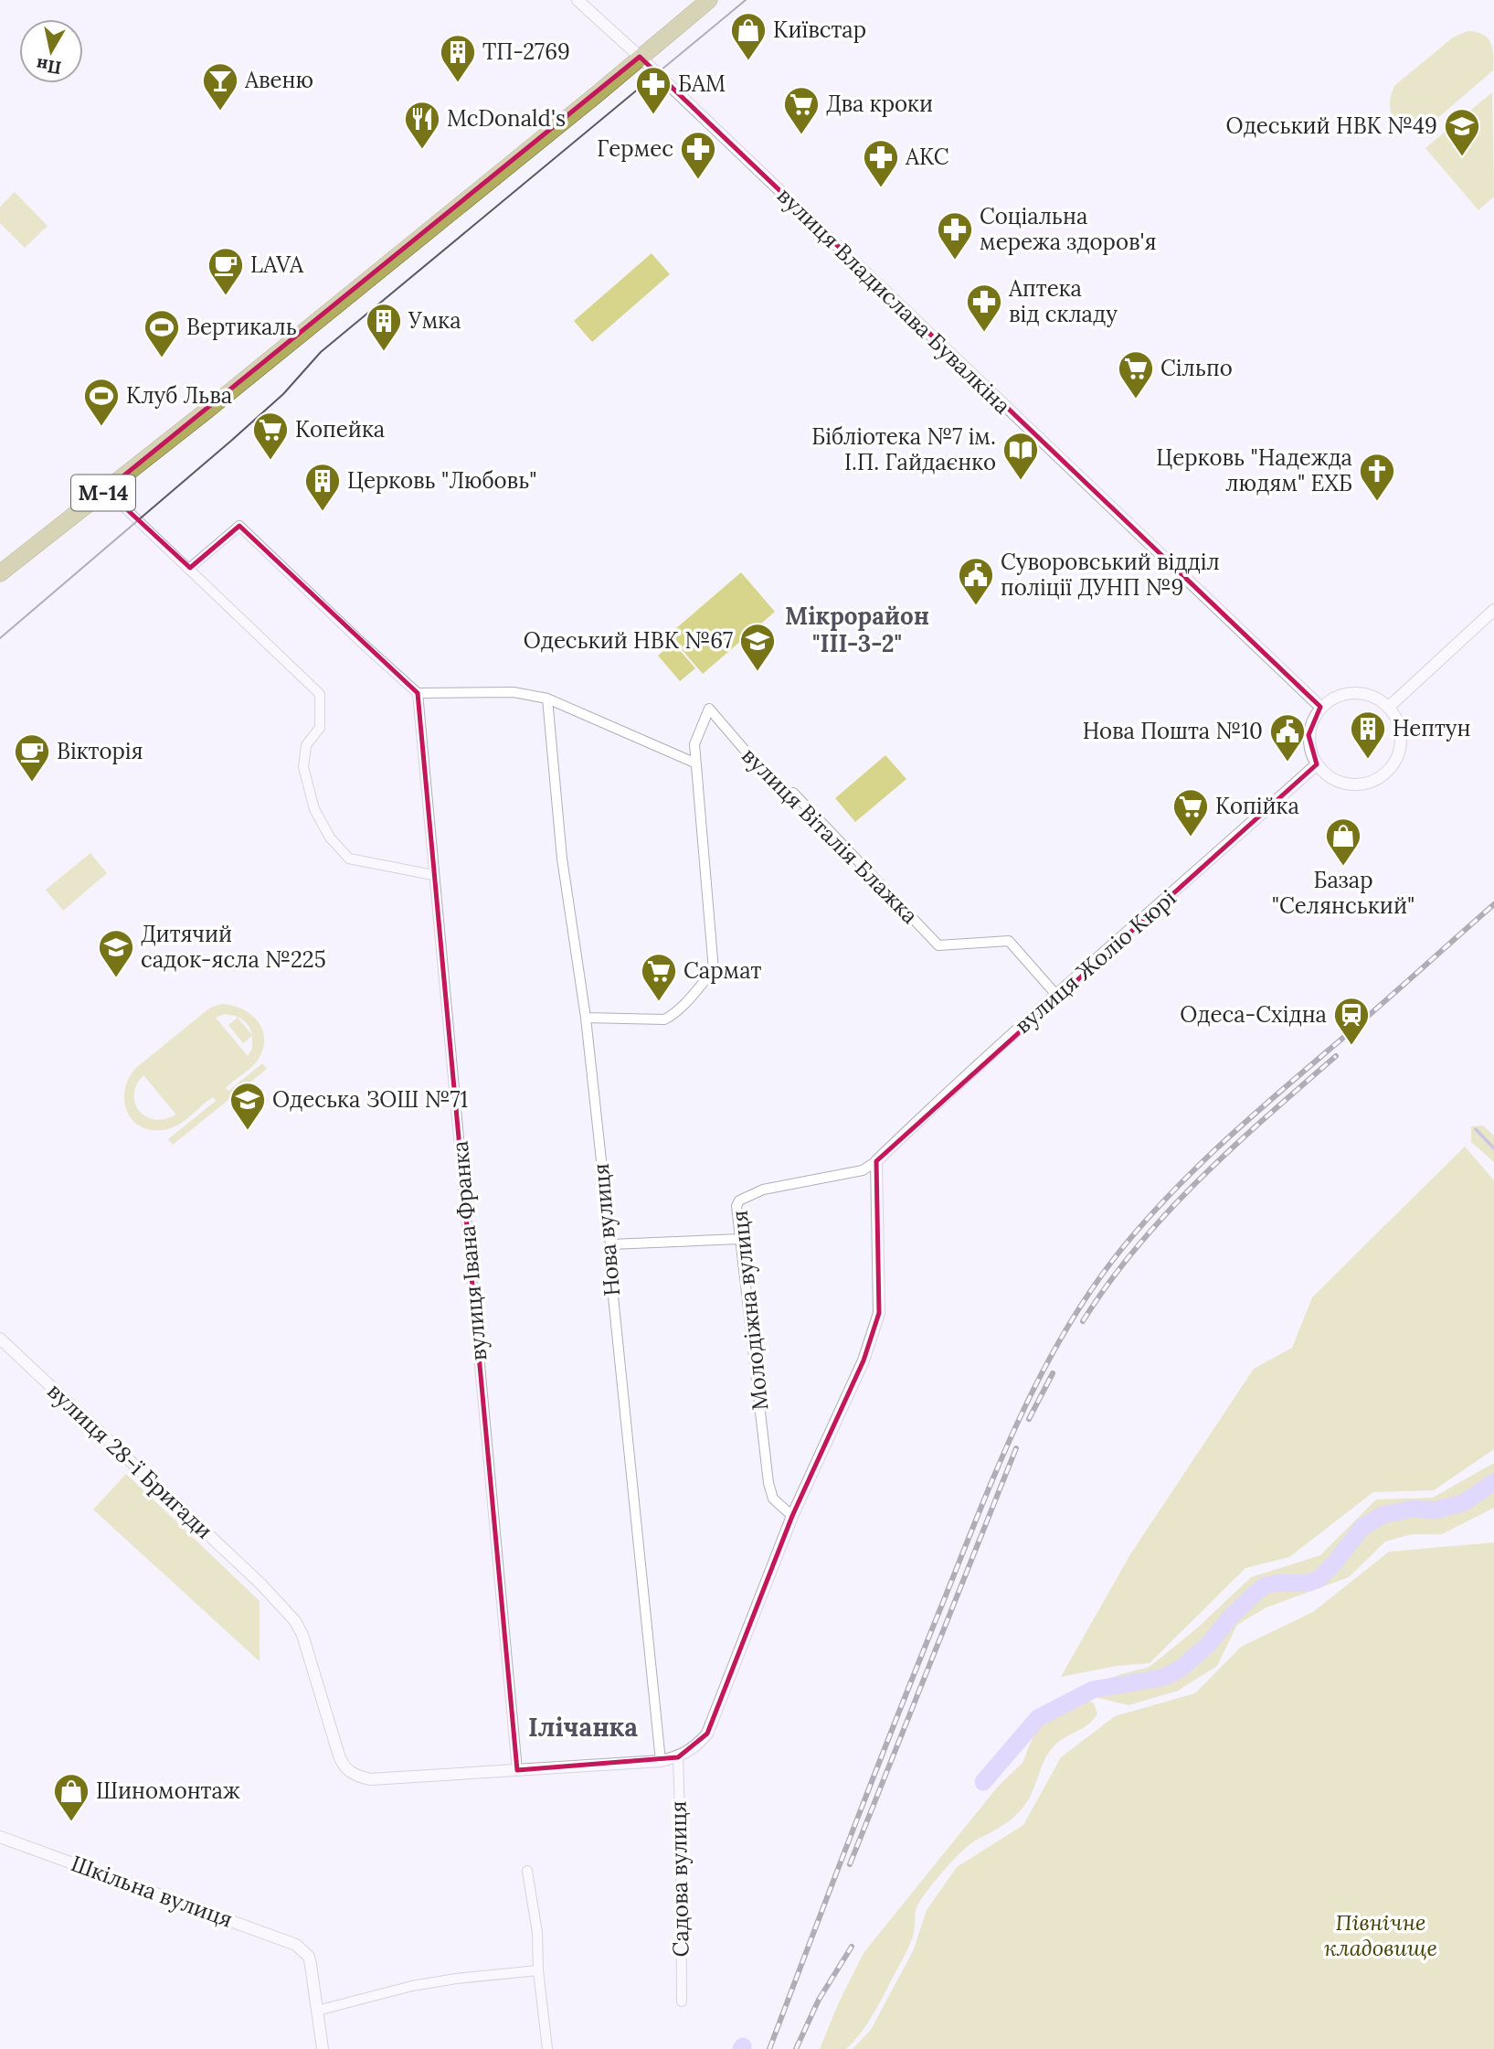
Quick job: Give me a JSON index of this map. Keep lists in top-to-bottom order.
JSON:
{
  "streets": {
    "highway": ["М-14"],
    "street": [
      "вулиця Владислава Бувалкіна",
      "вулиця Віталія Блажка",
      "вулиця Жоліо Кюрі",
      "Нова вулиця",
      "вулиця Івана Франка",
      "Молодіжна вулиця",
      "вулиця 28-ї Бригади",
      "Садова вулиця",
      "Шкільна вулиця"
    ]
  },
  "crossings": [
    ["вулиця Владислава Бувалкіна", "М-14"],
    ["вулиця Владислава Бувалкіна", "вулиця Жоліо Кюрі"],
    ["вулиця Віталія Блажка", "вулиця Жоліо Кюрі"],
    ["вулиця Жоліо Кюрі", "Молодіжна вулиця"],
    ["вулиця Івана Франка", "вулиця 28-ї Бригади"]
  ],
  "districts": ["Мікрорайон \"ІІІ-3-2\"", "Ілічанка"],
  "parks": ["Північне кладовище"],
  "places": {
    "shop": ["Київстар", "Базар \"Селянський\"", "Шиномонтаж"],
    "building": [
      "ТП-2769",
      "Умка",
      "Церковь \"Любовь\"",
      "Нептун"
    ],
    "bar": ["Авеню"],
    "pharmacy": [
      "БАМ",
      "Гермес",
      "АКС",
      "Соціальна мережа здоров'я",
      "Аптека від складу"
    ],
    "supermarket": [
      "Два кроки",
      "Сільпо",
      "Копейка",
      "Копійка",
      "Сармат"
    ],
    "restaurant": ["McDonald's"],
    "school or university": [
      "Одеський НВК №49",
      "Одеський НВК №67",
      "Дитячий садок-ясла №225",
      "Одеська ЗОШ №71"
    ],
    "cafe": ["LAVA", "Вікторія"],
    "sports": ["Вертикаль", "Клуб Льва"],
    "library": ["Бібліотека №7 ім. І.П. Гайдаєнко"],
    "church": ["Церковь \"Надежда людям\" ЕХБ"],
    "public building": ["Суворовський відділ поліції ДУНП №9", "Нова Пошта №10"],
    "station": ["Одеса-Східна"]
  },
  "north": "bottom"
}
